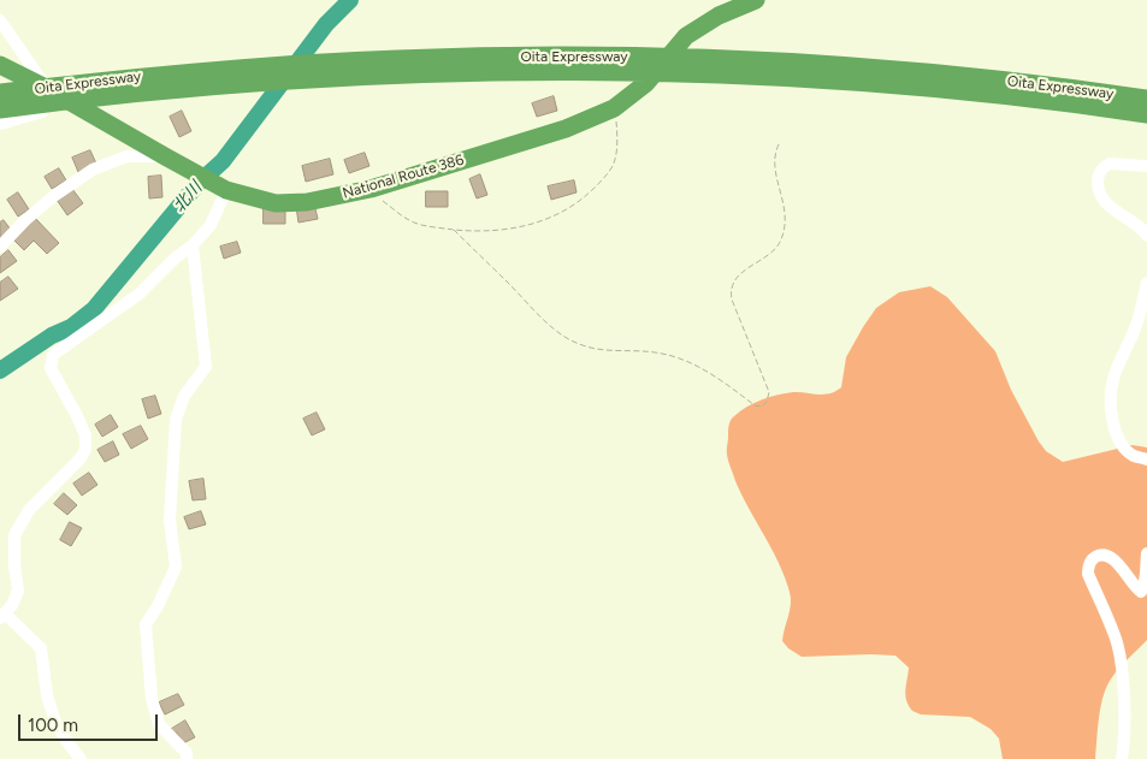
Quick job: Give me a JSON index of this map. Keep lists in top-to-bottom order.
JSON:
{
  "streets": {
    "highway": ["Oita Expressway", "National Route 386"]
  },
  "water": ["北川"],
  "scale_bar": "100 m"
}
